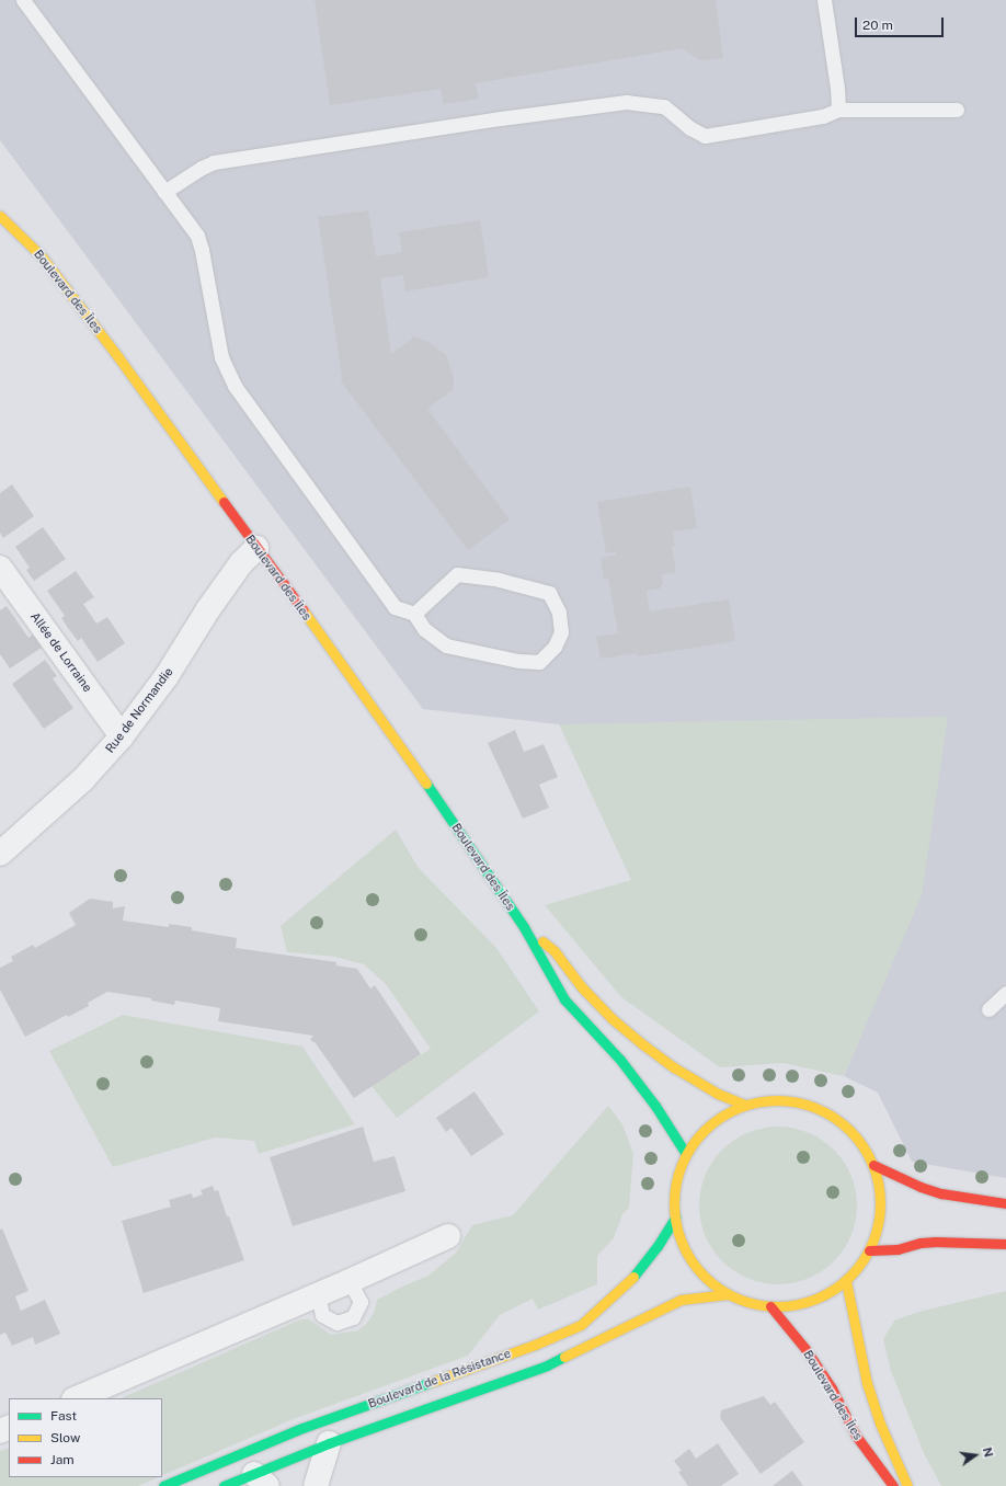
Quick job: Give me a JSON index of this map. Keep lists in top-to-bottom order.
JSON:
{
  "streets": {
    "main road": ["Boulevard des Îles", "Boulevard de la Résistance"],
    "street": ["Allée de Lorraine", "Rue de Normandie"]
  },
  "crossings": [
    ["Boulevard des Îles", "Rue de Normandie"],
    ["Allée de Lorraine", "Rue de Normandie"]
  ],
  "legend": ["Fast", "Slow", "Jam"],
  "scale_bar": "20 m",
  "north": "right"
}
